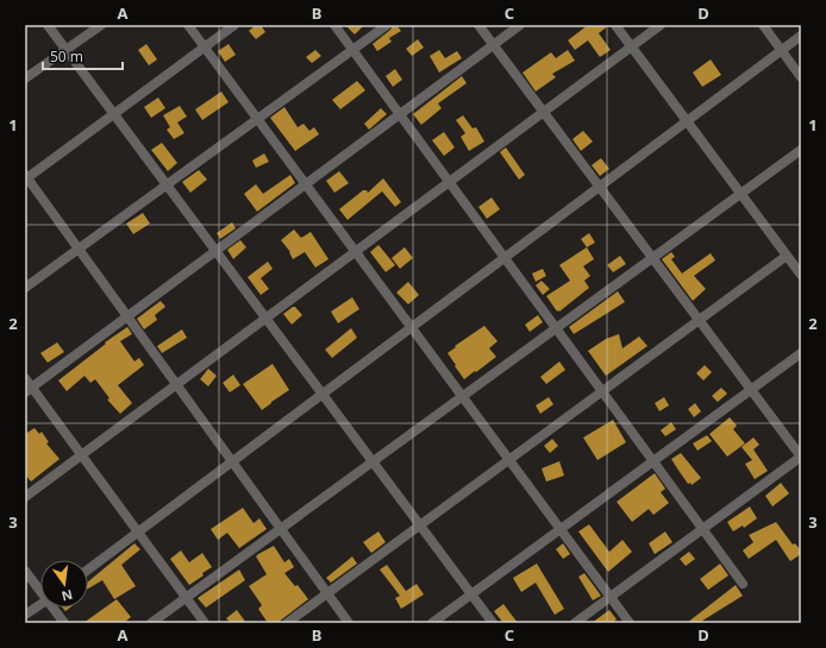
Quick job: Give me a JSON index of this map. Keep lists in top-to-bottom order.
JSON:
{
  "scale_bar": "50 m",
  "north": "bottom",
  "grid": {
    "columns": [
      "A",
      "B",
      "C",
      "D"
    ],
    "rows": ["1", "2", "3"]
  }
}
